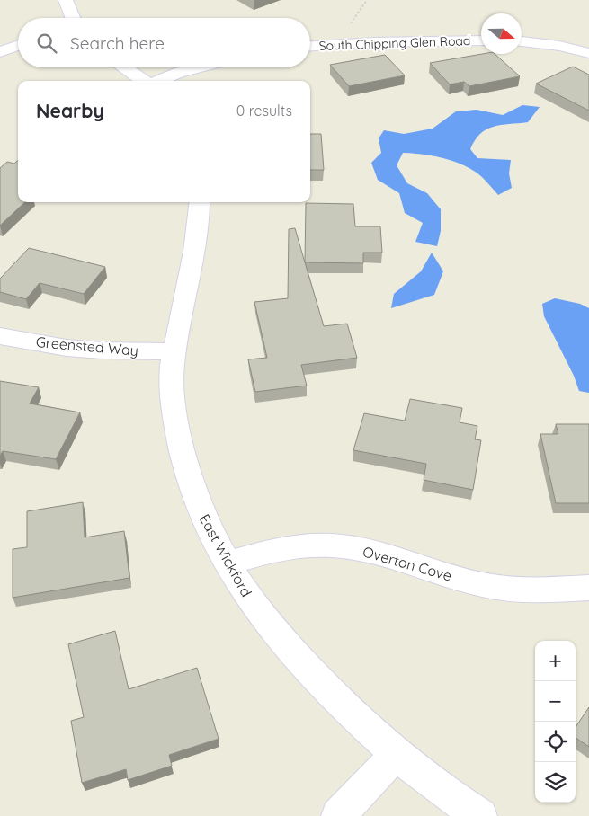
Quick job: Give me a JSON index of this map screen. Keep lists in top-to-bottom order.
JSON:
{
  "streets": {
    "street": [
      "South Chipping Glen Road",
      "Greensted Way",
      "East Wickford",
      "Overton Cove"
    ]
  },
  "crossings": [
    ["Greensted Way", "East Wickford"],
    ["East Wickford", "Overton Cove"]
  ],
  "north": "right",
  "page": {
    "search": "Search here",
    "heading": ["Nearby", "0 results"],
    "map_buttons": ["+", "−"]
  }
}
